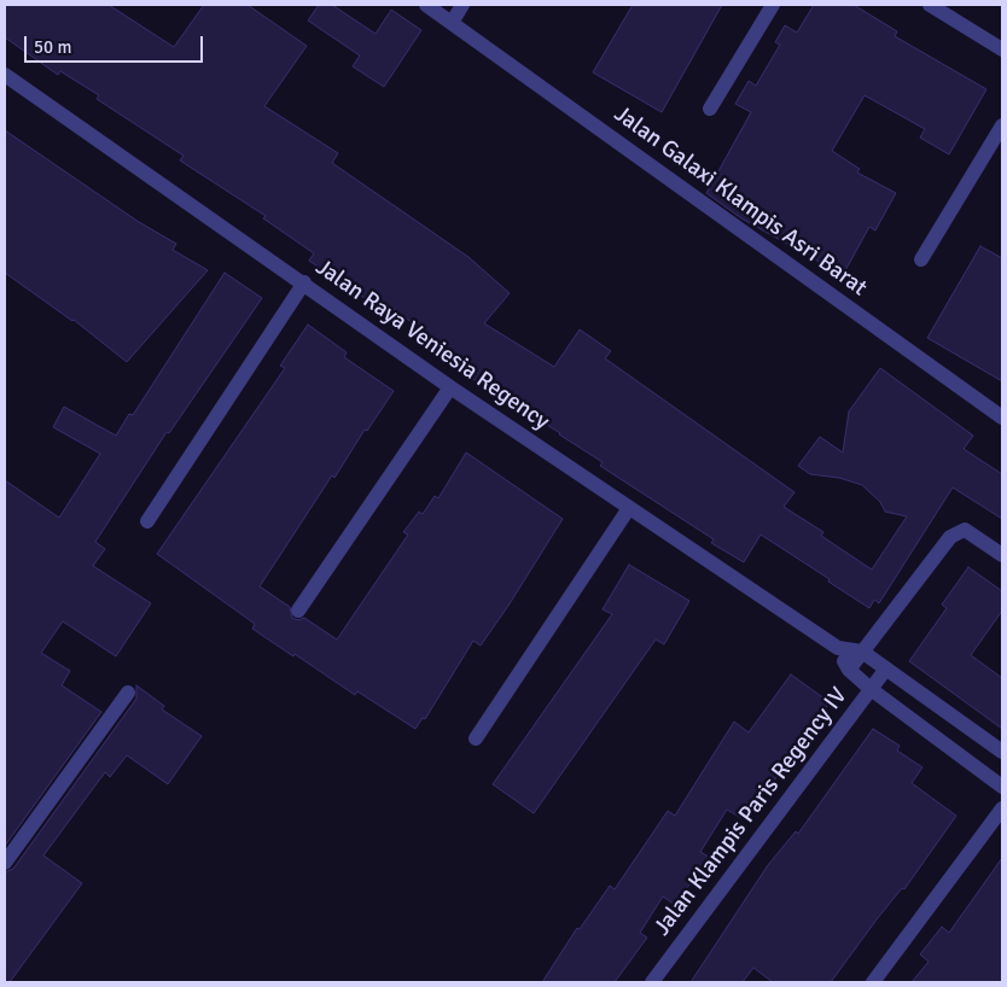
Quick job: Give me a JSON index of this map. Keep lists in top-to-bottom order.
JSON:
{
  "streets": {
    "street": ["Jalan Galaxi Klampis Asri Barat", "Jalan Raya Veniesia Regency", "Jalan Klampis Paris Regency IV"]
  },
  "crossings": [
    ["Jalan Raya Veniesia Regency", "Jalan Klampis Paris Regency IV"]
  ],
  "scale_bar": "50 m"
}
